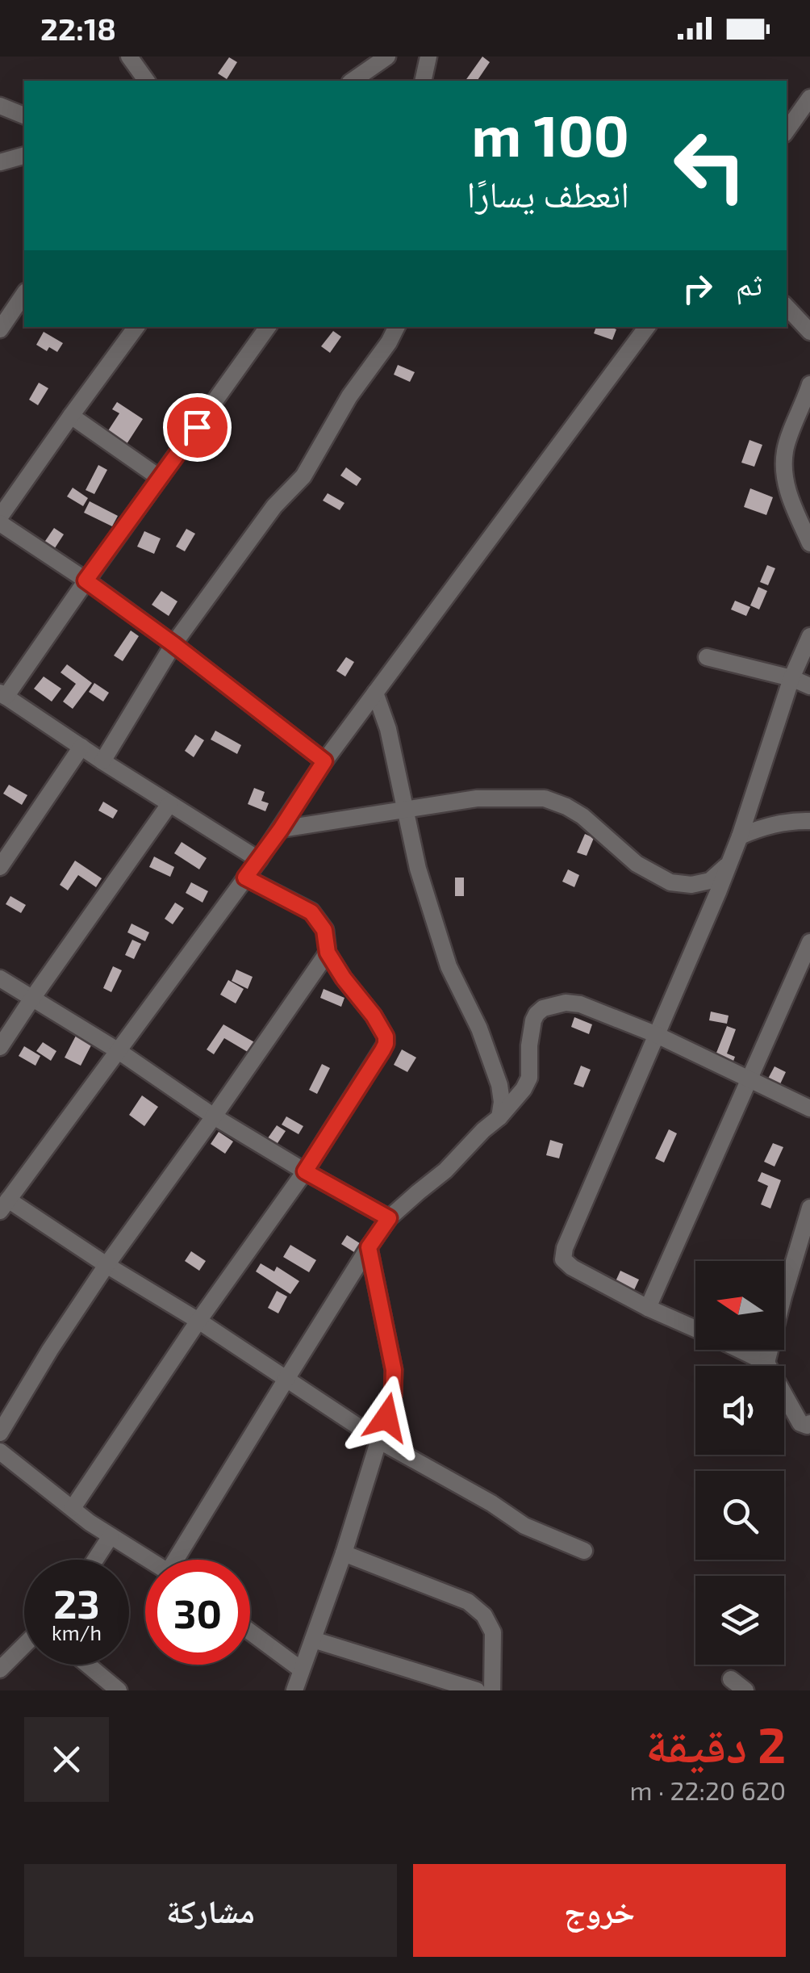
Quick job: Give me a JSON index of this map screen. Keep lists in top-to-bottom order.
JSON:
{
  "north": "left",
  "page": {
    "status": "22:18",
    "turn": ["100 m", "انعطف يسارًا"],
    "then": "ثم",
    "speed": "23 km/h",
    "limit": "30",
    "heading": ["2 دقيقة", "620 m · 22:20"],
    "buttons": ["خروج", "مشاركة"]
  }
}
